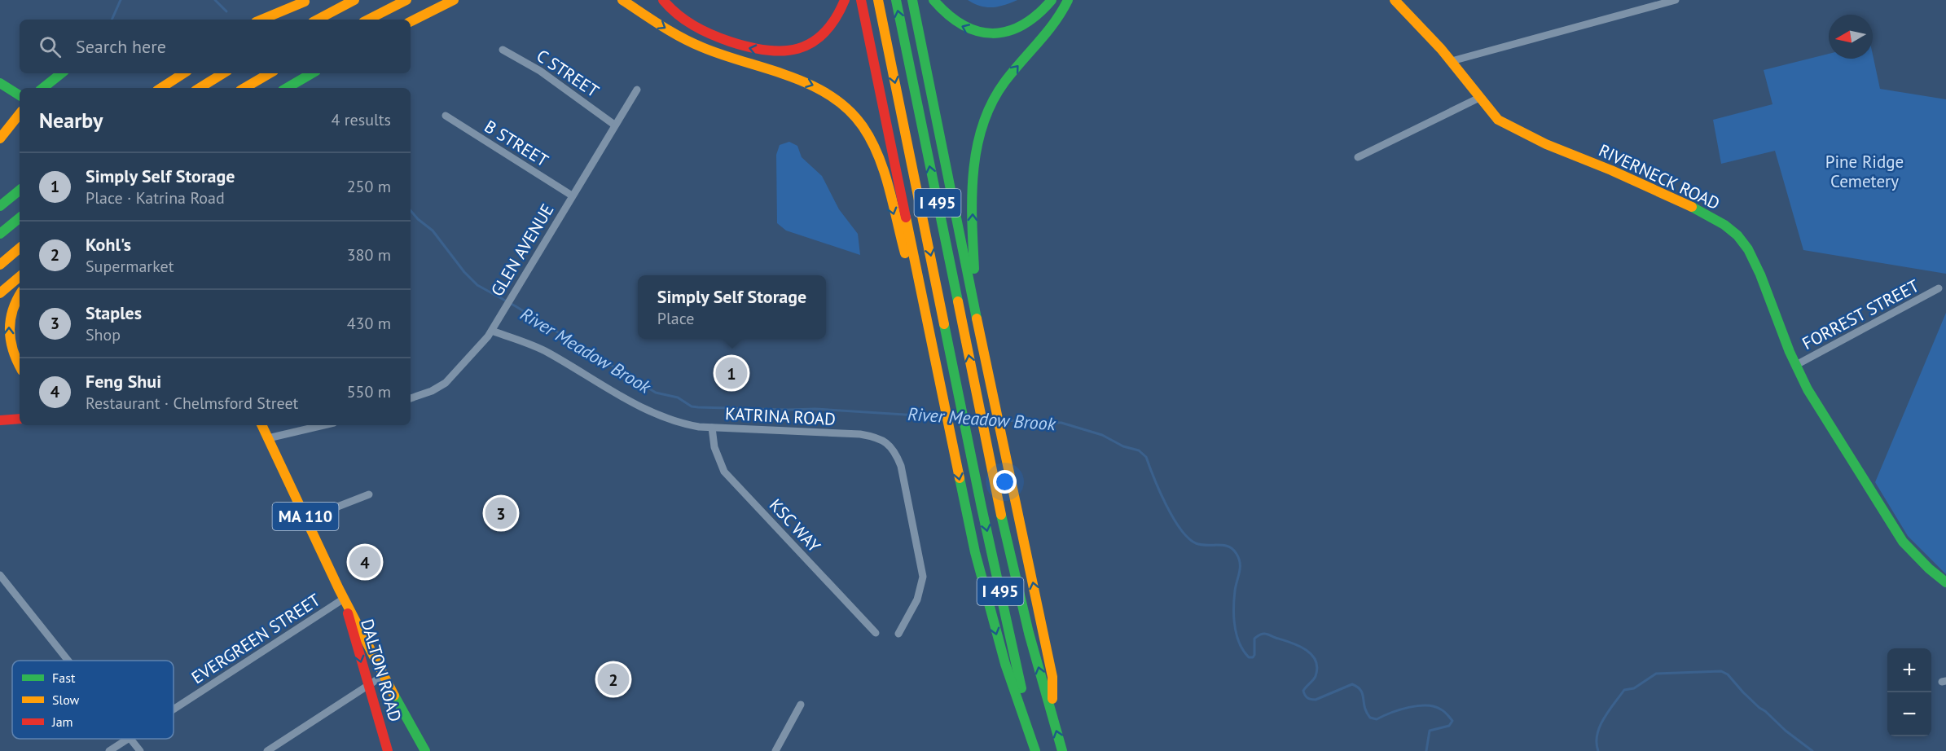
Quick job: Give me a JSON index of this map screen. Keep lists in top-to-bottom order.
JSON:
{
  "streets": {
    "main road": [
      "RIVERNECK ROAD",
      "I 495",
      "MA 110",
      "DALTON ROAD"
    ],
    "street": [
      "C STREET",
      "B STREET",
      "GLEN AVENUE",
      "FORREST STREET",
      "KATRINA ROAD",
      "KSC WAY",
      "EVERGREEN STREET"
    ]
  },
  "crossings": [
    ["C STREET", "GLEN AVENUE"],
    ["B STREET", "GLEN AVENUE"],
    ["RIVERNECK ROAD", "FORREST STREET"],
    ["GLEN AVENUE", "KATRINA ROAD"],
    ["KATRINA ROAD", "KSC WAY"],
    ["MA 110", "EVERGREEN STREET"],
    ["MA 110", "DALTON ROAD"],
    ["EVERGREEN STREET", "DALTON ROAD"]
  ],
  "water": ["River Meadow Brook"],
  "parks": ["Pine Ridge Cemetery"],
  "legend": ["Fast", "Slow", "Jam"],
  "north": "left",
  "page": {
    "search": "Search here",
    "heading": ["Nearby", "4 results"],
    "list": [
      {
        "mark": "1",
        "name": "Simply Self Storage",
        "note": "Place · Katrina Road",
        "value": "250 m"
      },
      {
        "mark": "2",
        "name": "Kohl's",
        "note": "Supermarket",
        "value": "380 m"
      },
      {
        "mark": "3",
        "name": "Staples",
        "note": "Shop",
        "value": "430 m"
      },
      {
        "mark": "4",
        "name": "Feng Shui",
        "note": "Restaurant · Chelmsford Street",
        "value": "550 m"
      }
    ],
    "popup": ["Simply Self Storage", "Place"],
    "pins": [
      "1",
      "3",
      "4",
      "2"
    ],
    "map_buttons": ["+", "−"]
  }
}
